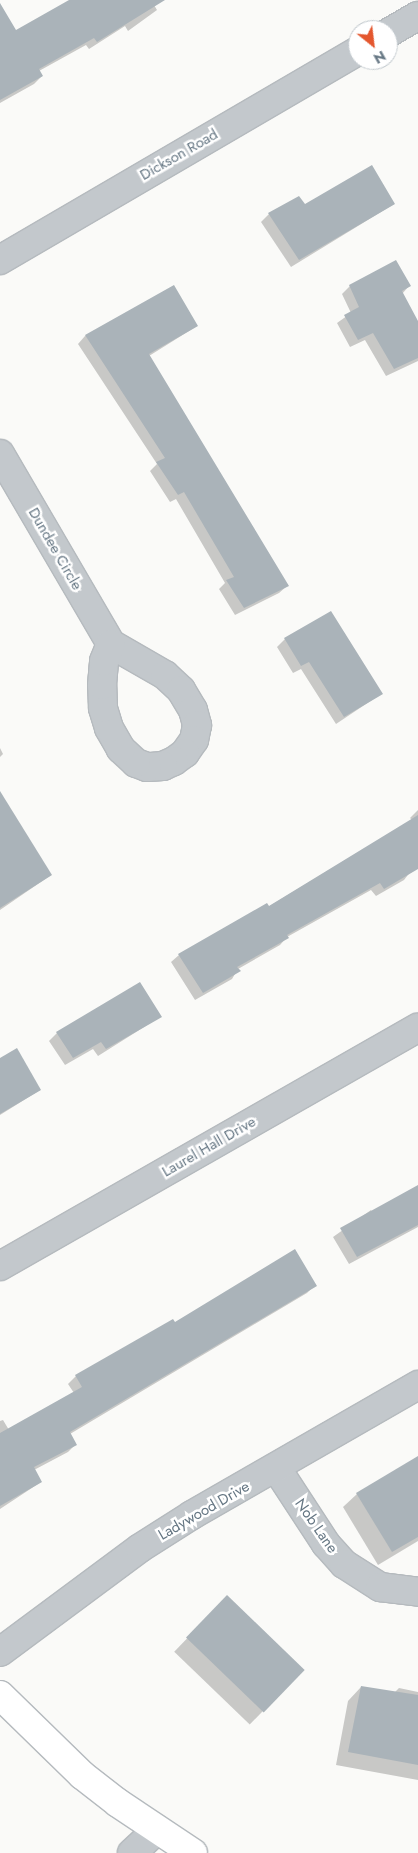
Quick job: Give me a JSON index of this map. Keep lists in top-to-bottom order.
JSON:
{
  "streets": {
    "street": [
      "Dickson Road",
      "Dundee Circle",
      "Laurel Hall Drive",
      "Ladywood Drive",
      "Nob Lane"
    ]
  },
  "crossings": [
    ["Ladywood Drive", "Nob Lane"]
  ],
  "north": "bottom right"
}
